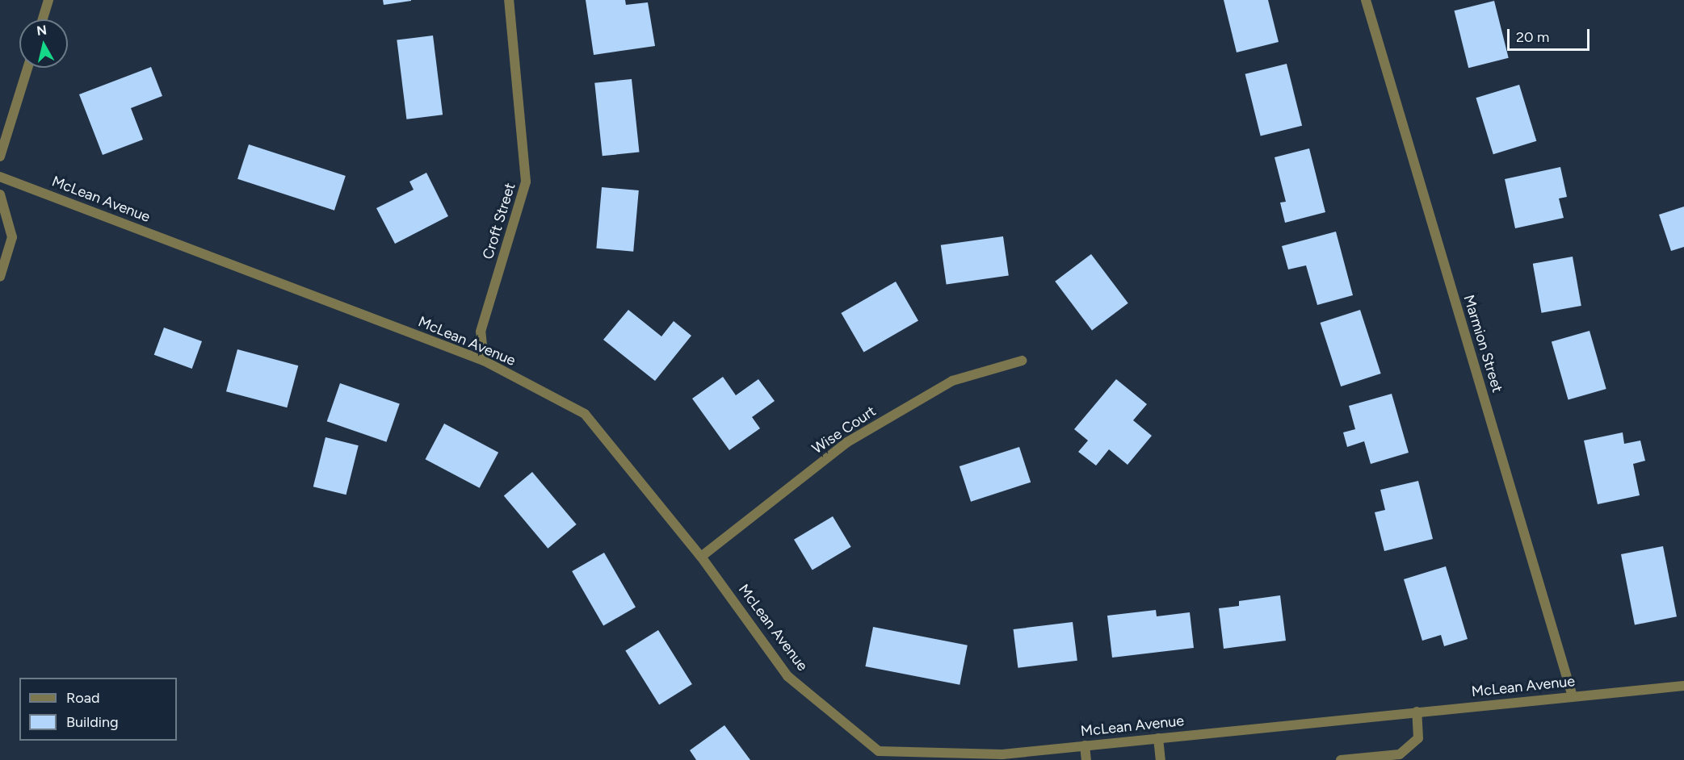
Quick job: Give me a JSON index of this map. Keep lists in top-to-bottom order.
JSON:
{
  "streets": {
    "street": [
      "McLean Avenue",
      "Croft Street",
      "Marmion Street",
      "Wise Court"
    ]
  },
  "crossings": [
    ["McLean Avenue", "Croft Street"],
    ["McLean Avenue", "Marmion Street"],
    ["McLean Avenue", "Wise Court"]
  ],
  "legend": ["Road", "Building"],
  "scale_bar": "20 m",
  "north": "top"
}
